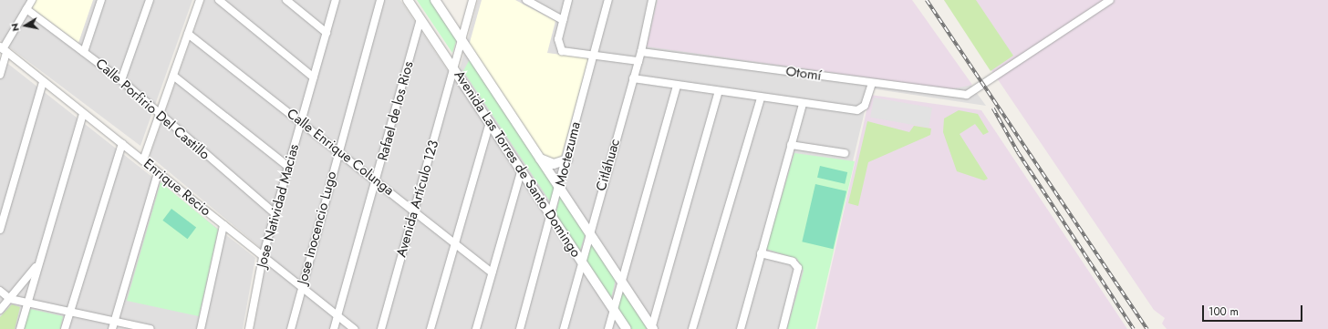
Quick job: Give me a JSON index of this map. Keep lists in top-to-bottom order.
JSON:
{
  "streets": {
    "street": [
      "Otomí",
      "Calle Porfirio Del Castillo",
      "Rafael de los Rios",
      "Calle Enrique Colunga",
      "Moctezuma",
      "Avenida Las Torres de Santo Domingo",
      "Citláhuac",
      "Enrique Recio",
      "Avenida Artículo 123",
      "Jose Natividad Macias",
      "Jose Inocencio Lugo"
    ]
  },
  "crossings": [
    ["Otomí", "Citláhuac"],
    ["Calle Porfirio Del Castillo", "Jose Natividad Macias"],
    ["Rafael de los Rios", "Calle Enrique Colunga"],
    ["Rafael de los Rios", "Avenida Las Torres de Santo Domingo"],
    ["Rafael de los Rios", "Enrique Recio"],
    ["Calle Enrique Colunga", "Avenida Artículo 123"],
    ["Calle Enrique Colunga", "Jose Natividad Macias"],
    ["Calle Enrique Colunga", "Jose Inocencio Lugo"],
    ["Moctezuma", "Avenida Las Torres de Santo Domingo"],
    ["Avenida Las Torres de Santo Domingo", "Citláhuac"],
    ["Avenida Las Torres de Santo Domingo", "Avenida Artículo 123"],
    ["Enrique Recio", "Jose Natividad Macias"],
    ["Enrique Recio", "Jose Inocencio Lugo"]
  ],
  "scale_bar": "100 m",
  "north": "left"
}
